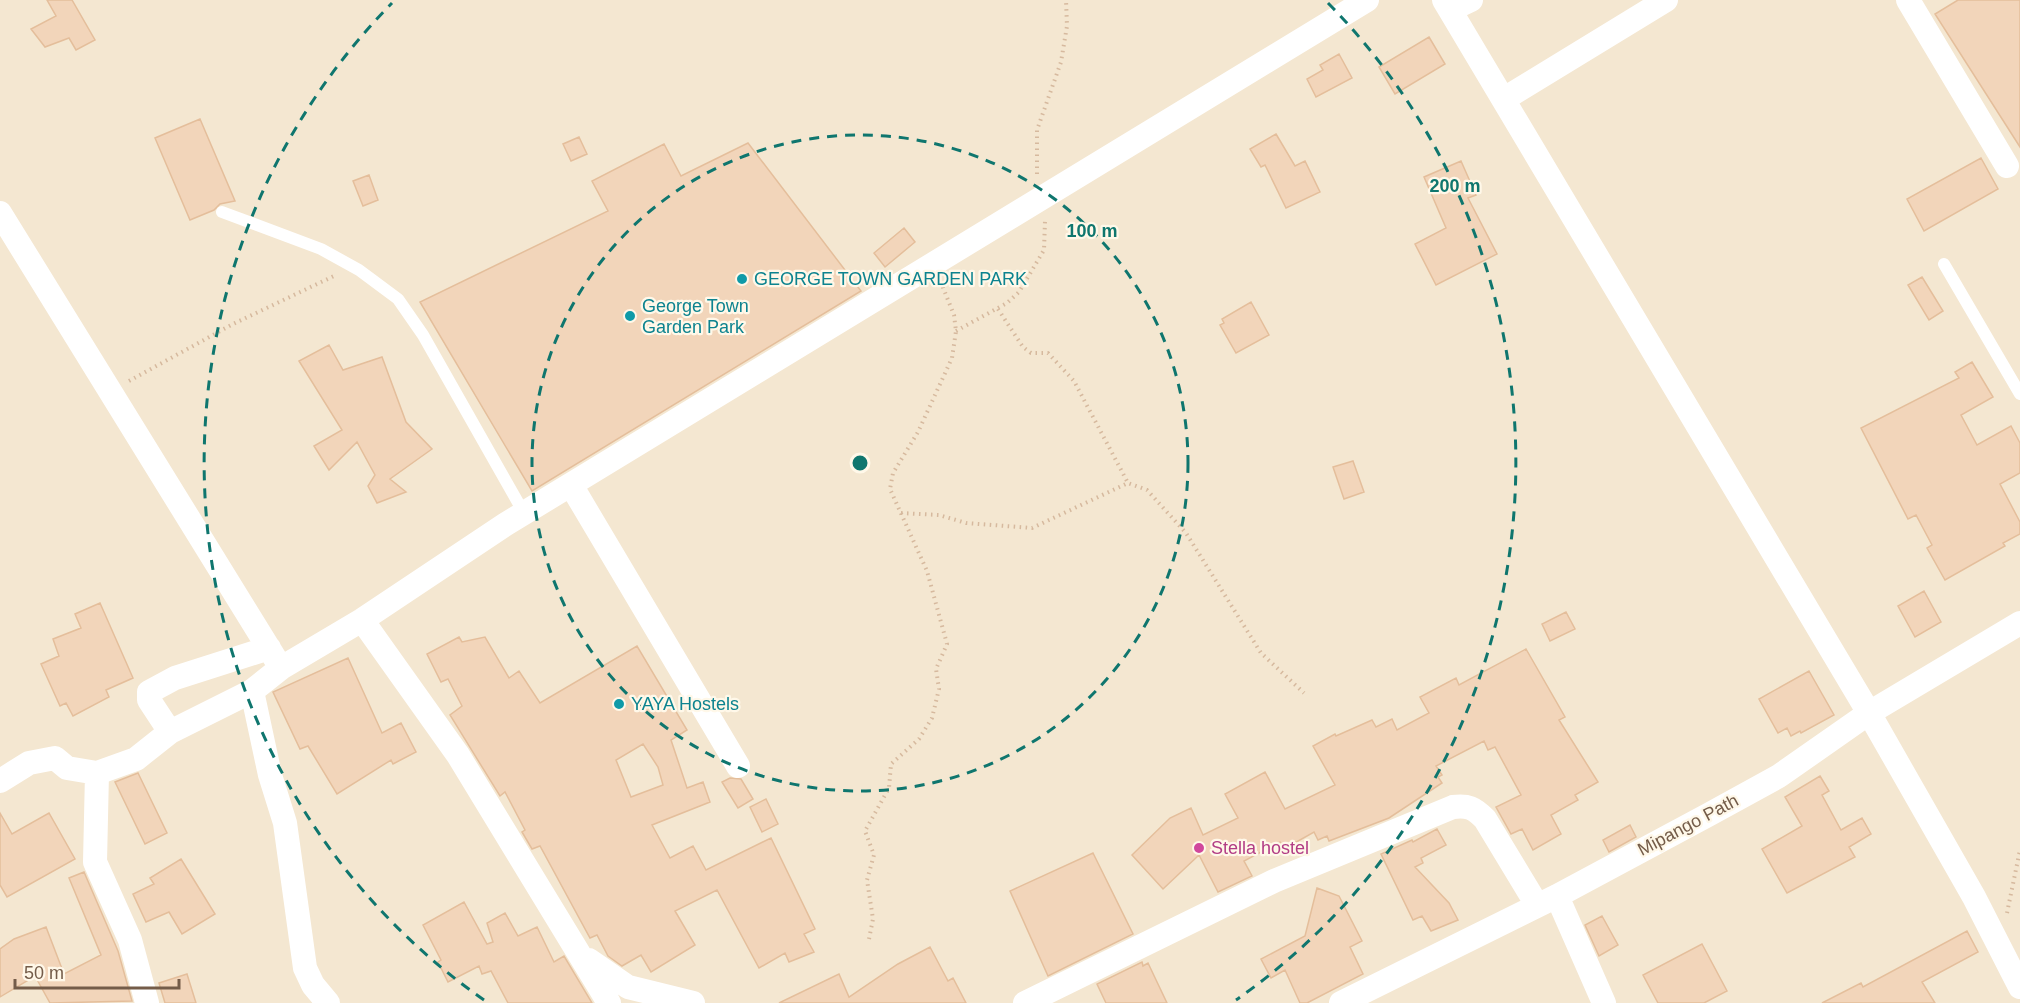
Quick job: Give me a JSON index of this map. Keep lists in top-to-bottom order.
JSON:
{
  "streets": {
    "street": ["Mipango Path"]
  },
  "places": [
    "GEORGE TOWN GARDEN PARK",
    "George Town Garden Park",
    "YAYA Hostels",
    "Stella hostel"
  ],
  "scale_bar": "50 m",
  "rings": ["200 m", "100 m"]
}
